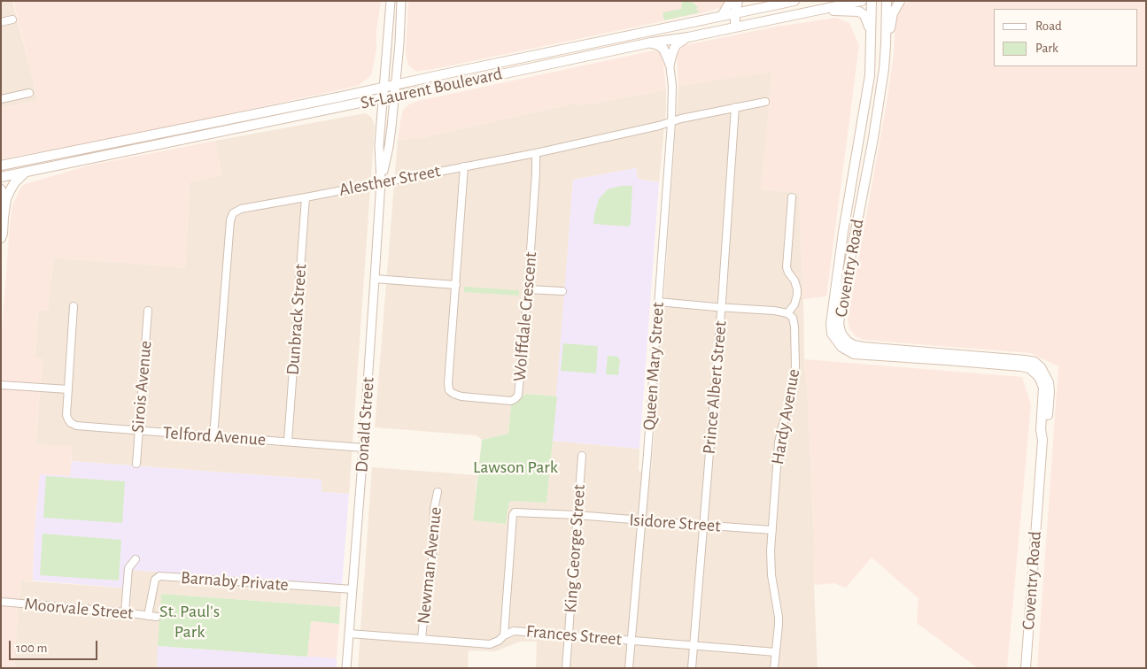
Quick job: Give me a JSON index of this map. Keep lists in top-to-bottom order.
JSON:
{
  "streets": {
    "main road": ["St-Laurent Boulevard", "Coventry Road"],
    "street": [
      "Alesther Street",
      "Wolffdale Crescent",
      "Dunbrack Street",
      "Queen Mary Street",
      "Sirois Avenue",
      "Prince Albert Street",
      "Hardy Avenue",
      "Donald Street",
      "Telford Avenue",
      "Isidore Street",
      "King George Street",
      "Newman Avenue",
      "Barnaby Private",
      "Moorvale Street",
      "Frances Street"
    ]
  },
  "crossings": [
    ["St-Laurent Boulevard", "Donald Street"],
    ["Alesther Street", "Wolffdale Crescent"],
    ["Alesther Street", "Dunbrack Street"],
    ["Alesther Street", "Queen Mary Street"],
    ["Alesther Street", "Prince Albert Street"],
    ["Alesther Street", "Donald Street"],
    ["Alesther Street", "Telford Avenue"],
    ["Dunbrack Street", "Telford Avenue"],
    ["Queen Mary Street", "Isidore Street"],
    ["Queen Mary Street", "Frances Street"],
    ["Sirois Avenue", "Telford Avenue"],
    ["Prince Albert Street", "Isidore Street"],
    ["Prince Albert Street", "Frances Street"],
    ["Hardy Avenue", "Isidore Street"],
    ["Hardy Avenue", "Frances Street"],
    ["Donald Street", "Telford Avenue"],
    ["Donald Street", "Barnaby Private"],
    ["Donald Street", "Frances Street"],
    ["Isidore Street", "King George Street"],
    ["Isidore Street", "Frances Street"],
    ["King George Street", "Frances Street"],
    ["Newman Avenue", "Frances Street"],
    ["Barnaby Private", "Moorvale Street"]
  ],
  "parks": ["Lawson Park", "St. Paul's Park"],
  "legend": ["Road", "Park"],
  "scale_bar": "100 m"
}
